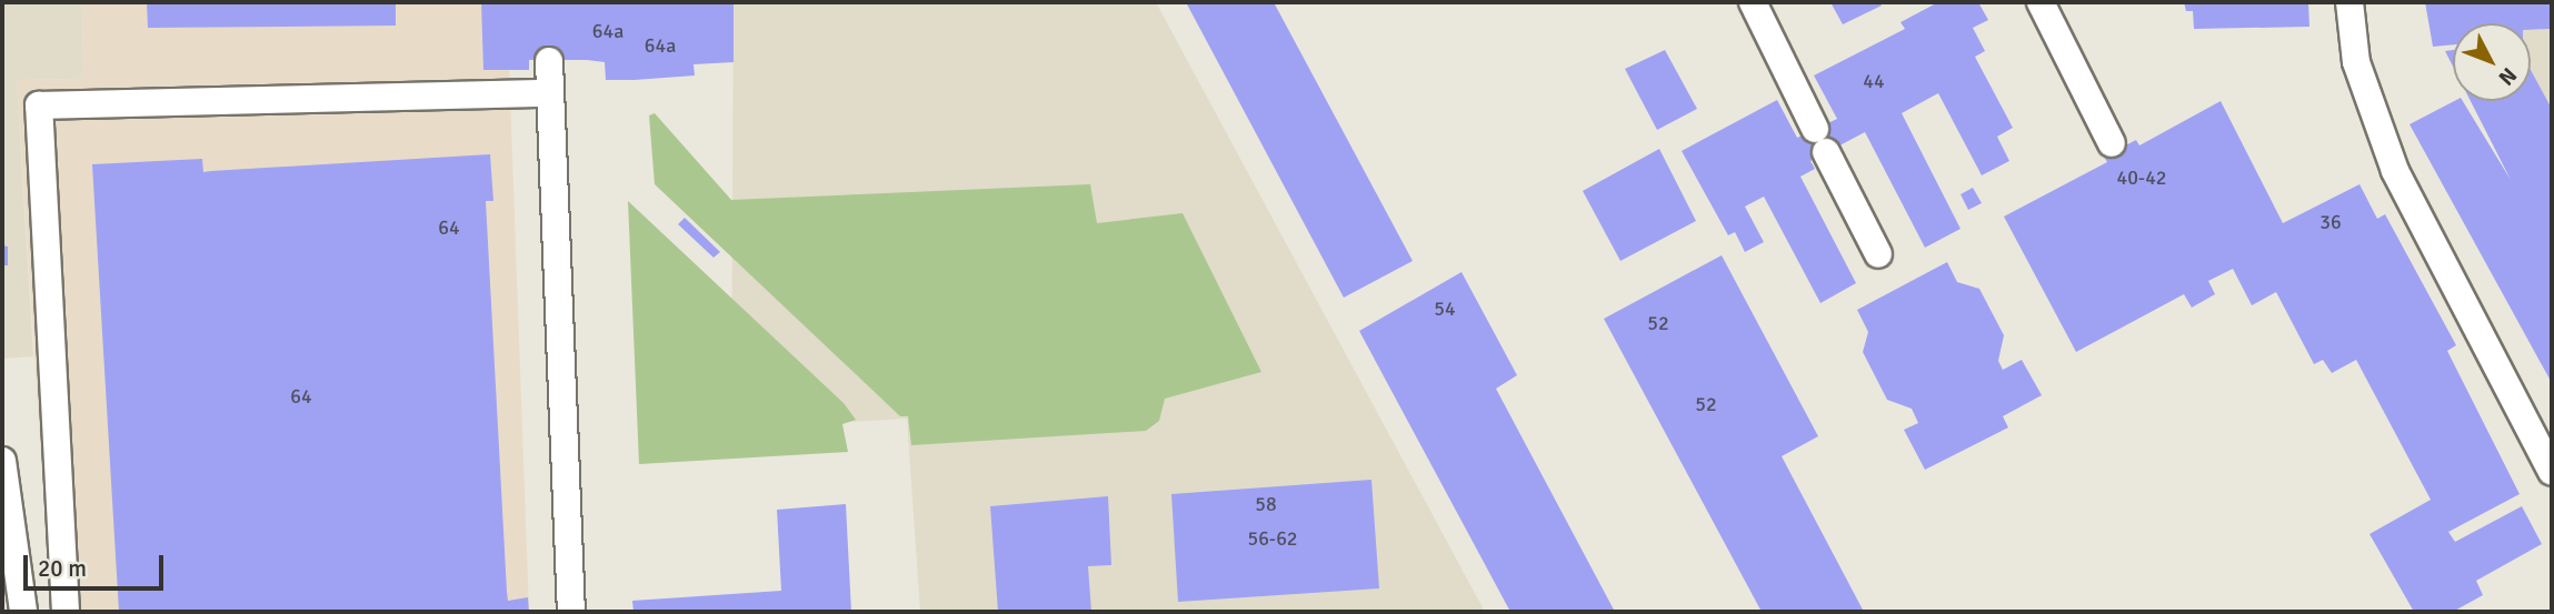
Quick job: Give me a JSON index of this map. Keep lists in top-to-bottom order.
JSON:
{
  "house_numbers": [
    "64a",
    "64a",
    "44",
    "40-42",
    "36",
    "64",
    "54",
    "52",
    "64",
    "52",
    "58",
    "56-62"
  ],
  "scale_bar": "20 m",
  "north": "bottom right"
}
